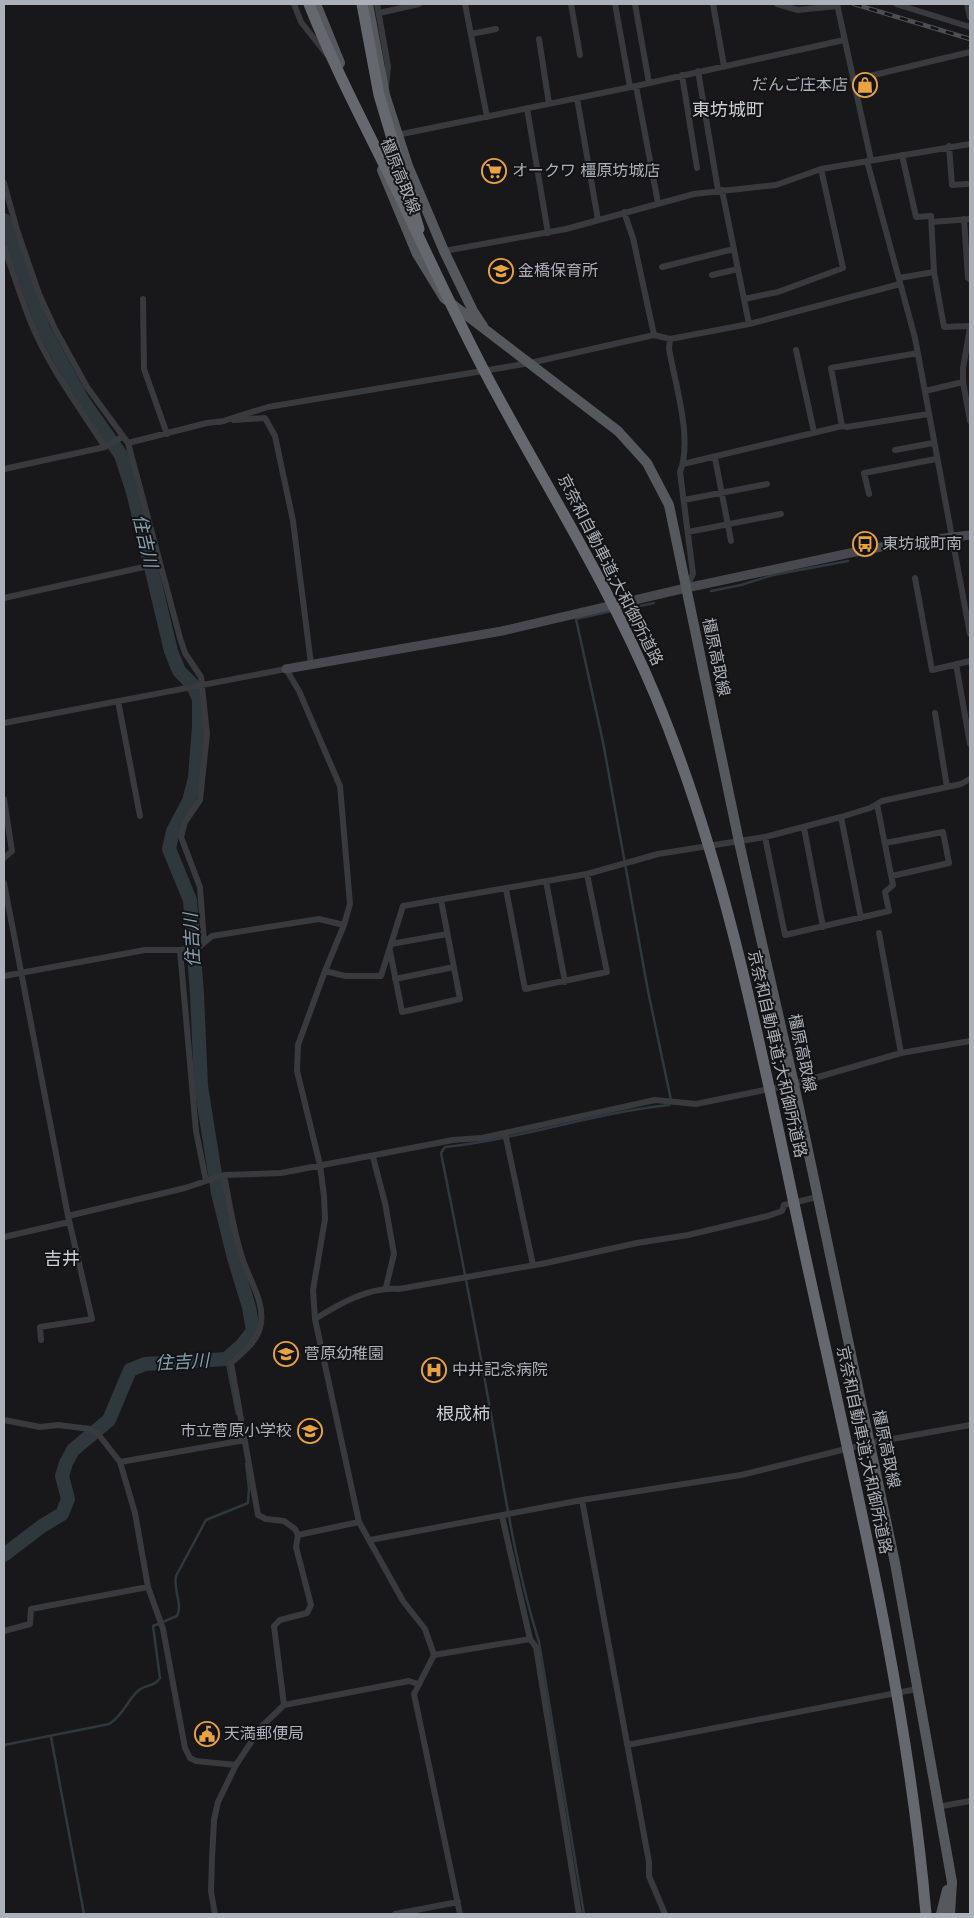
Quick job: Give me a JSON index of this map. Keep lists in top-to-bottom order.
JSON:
{
  "streets": {
    "highway": ["京奈和自動車道;大和御所道路"],
    "main road": ["橿原高取線"]
  },
  "districts": ["東坊城町", "吉井", "根成柿"],
  "water": ["住吉川"],
  "places": {
    "shop": ["だんご庄本店"],
    "supermarket": ["オークワ 橿原坊城店"],
    "school or university": ["金橋保育所", "菅原幼稚園", "市立菅原小学校"],
    "bus stop": ["東坊城町南"],
    "hospital": ["中井記念病院"],
    "public building": ["天満郵便局"]
  }
}
